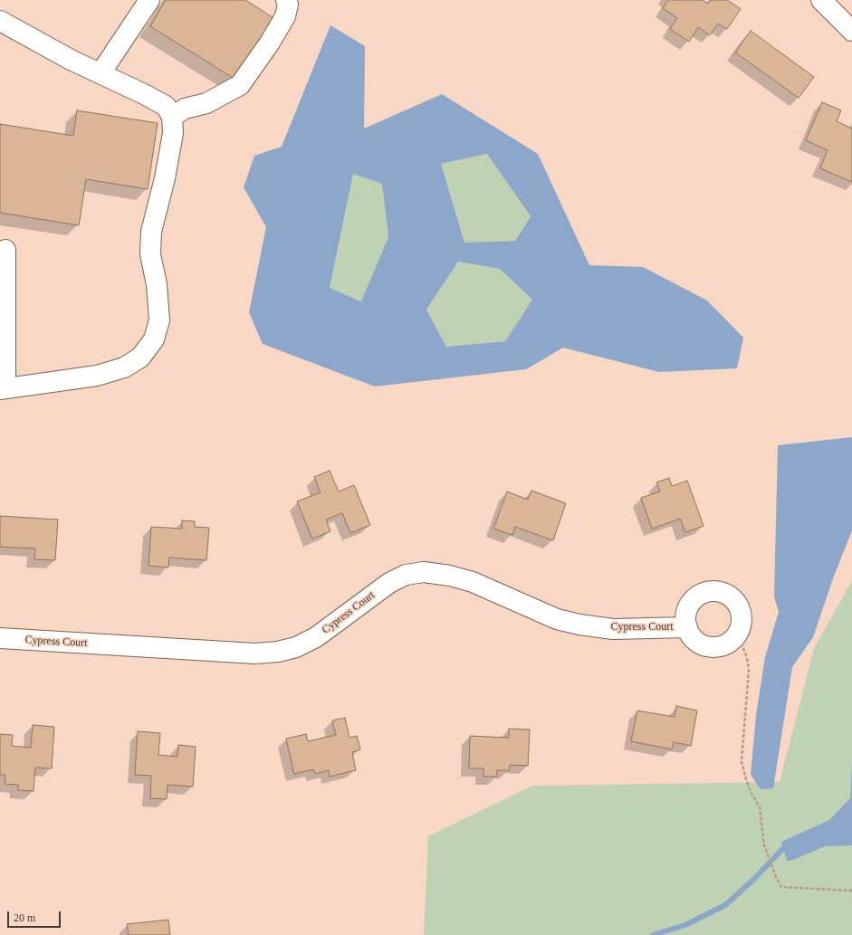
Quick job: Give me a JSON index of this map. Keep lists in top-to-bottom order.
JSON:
{
  "streets": {
    "street": ["Cypress Court"]
  },
  "scale_bar": "20 m"
}
